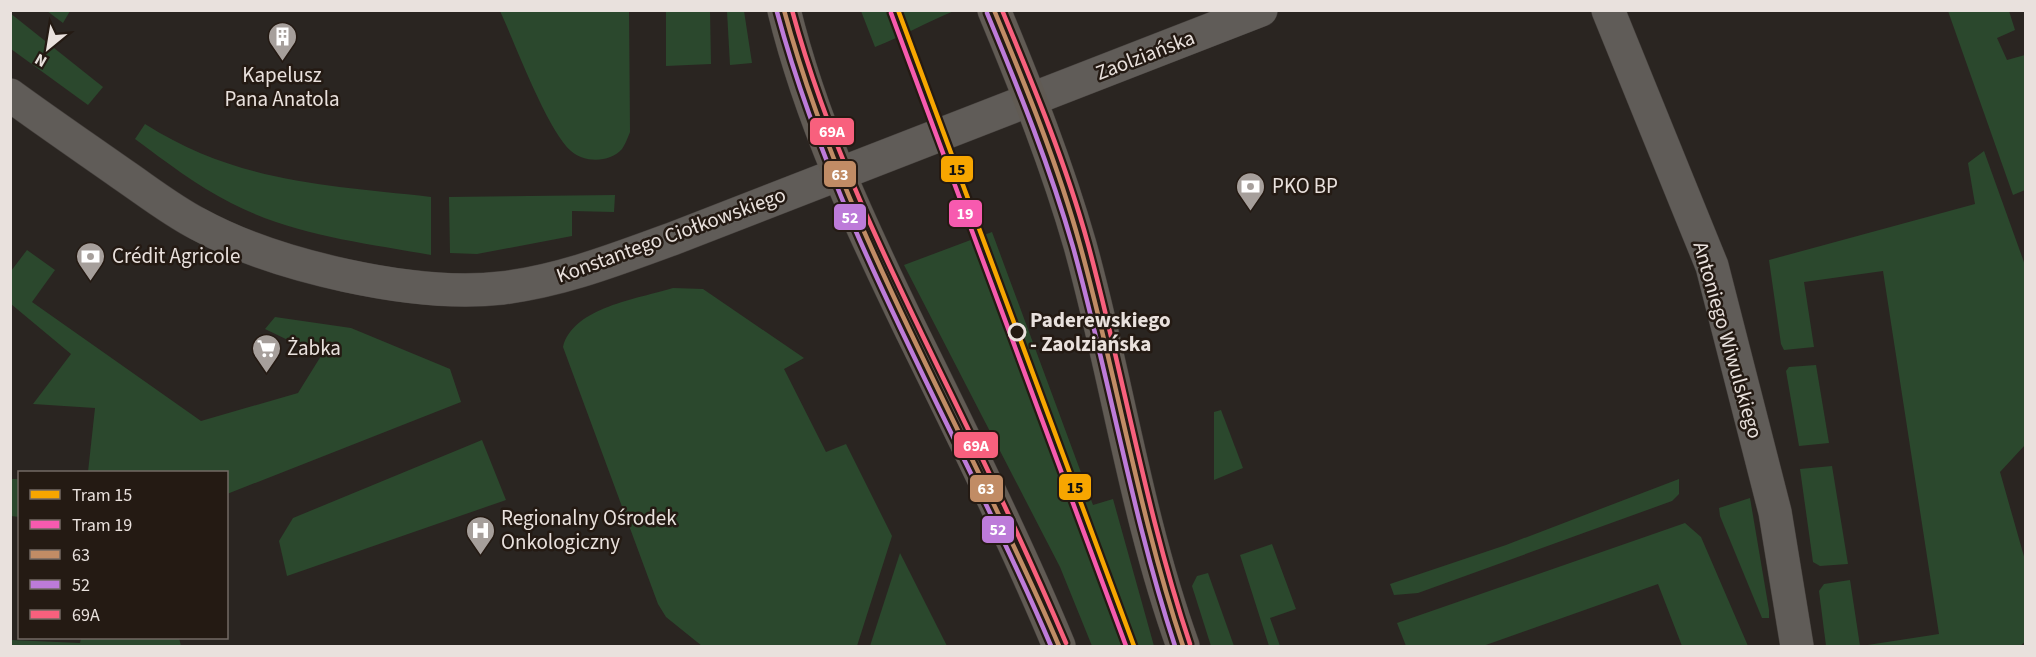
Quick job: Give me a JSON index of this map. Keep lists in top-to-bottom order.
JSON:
{
  "streets": {
    "street": ["Zaolziańska", "Konstantego Ciołkowskiego", "Antoniego Wiwulskiego"]
  },
  "crossings": [
    ["Zaolziańska", "Konstantego Ciołkowskiego"]
  ],
  "places": {
    "building": ["Kapelusz Pana Anatola"],
    "bank": ["PKO BP", "Crédit Agricole"],
    "other": ["Paderewskiego - Zaolziańska"],
    "supermarket": ["Żabka"],
    "hospital": ["Regionalny Ośrodek Onkologiczny"]
  },
  "lines": [
    "tram line 15",
    "transit line 63",
    "transit line 69A",
    "transit line 52",
    "tram line 19"
  ],
  "legend": [
    "Tram 15",
    "Tram 19",
    "63",
    "52",
    "69A"
  ],
  "north": "bottom left"
}
